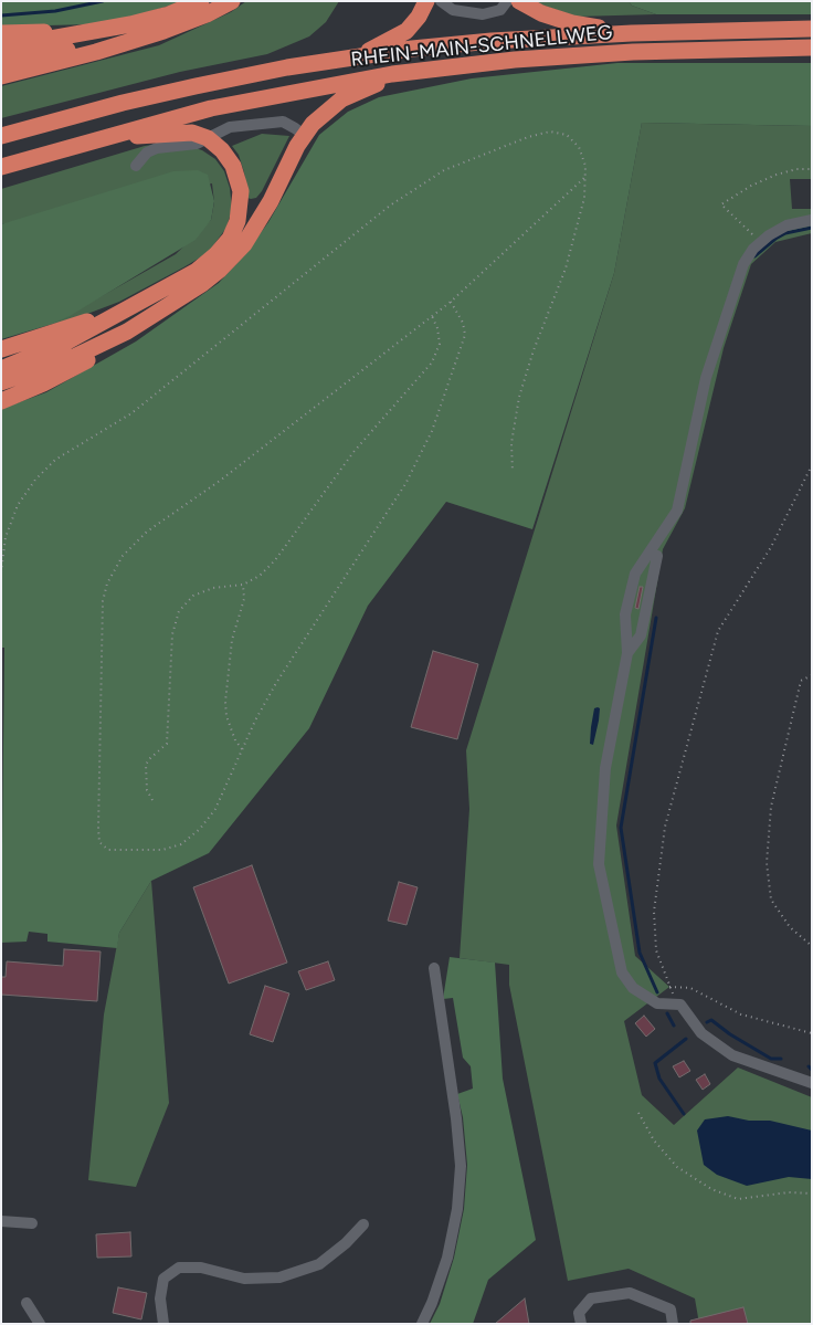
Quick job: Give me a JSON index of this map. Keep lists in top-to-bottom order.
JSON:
{
  "streets": {
    "highway": ["RHEIN-MAIN-SCHNELLWEG"]
  }
}
